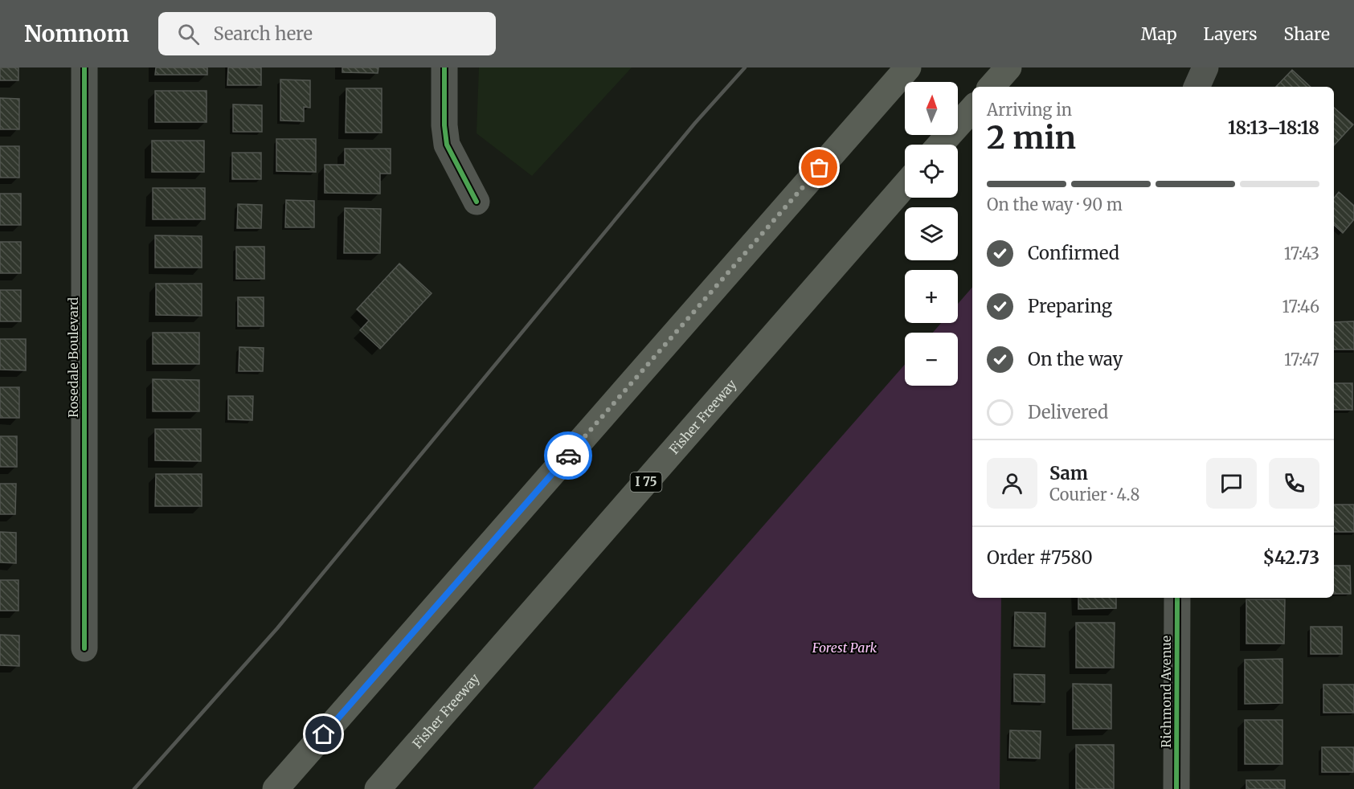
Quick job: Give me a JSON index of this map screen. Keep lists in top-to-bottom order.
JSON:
{
  "streets": {
    "highway": ["Fisher Freeway", "I 75"],
    "street": ["Rosedale Boulevard", "Richmond Avenue"]
  },
  "parks": ["Forest Park"],
  "north": "top",
  "page": {
    "header": "Nomnom",
    "search": "Search here",
    "nav": ["Map", "Layers", "Share"],
    "map_buttons": ["+", "−"],
    "heading": ["2 min", "Arriving in", "18:13–18:18"],
    "panel": [
      "Sam",
      "Courier · 4.8",
      "Order #7580",
      "$42.73"
    ],
    "bar": "On the way · 90 m",
    "list": [
      ["Confirmed", "17:43"],
      ["Preparing", "17:46"],
      ["On the way", "17:47"],
      "Delivered"
    ]
  }
}
